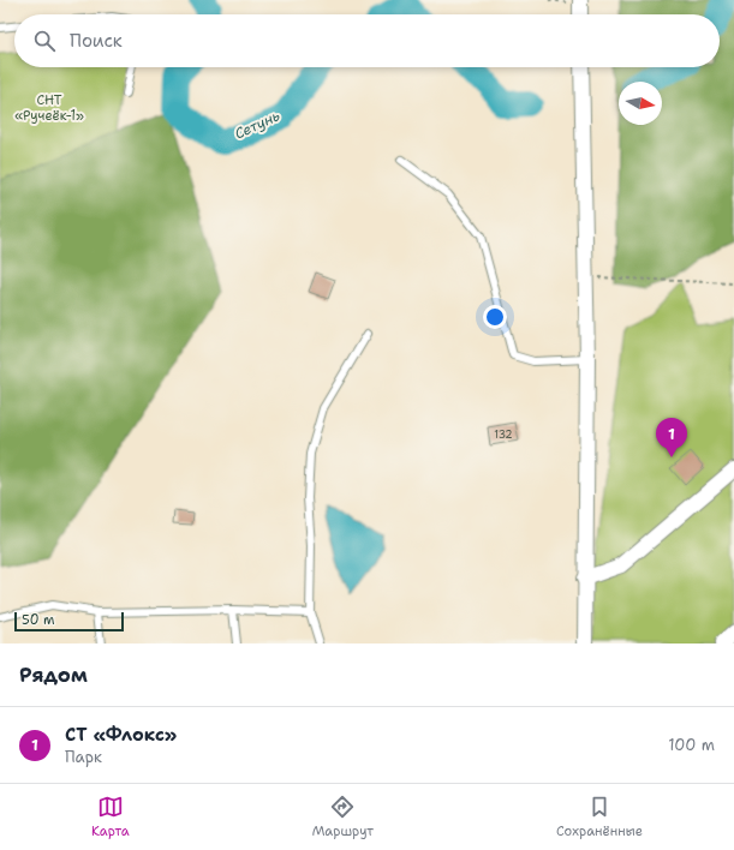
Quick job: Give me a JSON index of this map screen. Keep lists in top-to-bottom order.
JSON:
{
  "water": ["Сетунь"],
  "parks": ["СНТ «Ручеёк-1»"],
  "house_numbers": ["132"],
  "scale_bar": "50 m",
  "north": "right",
  "page": {
    "search": "Поиск",
    "pins": "1",
    "scale": "50 m",
    "heading": "Рядом",
    "list": [
      {
        "mark": "1",
        "name": "СТ «Флокс»",
        "note": "Парк",
        "value": "100 m"
      }
    ],
    "nav": ["Карта", "Маршрут", "Сохранённые"]
  }
}
